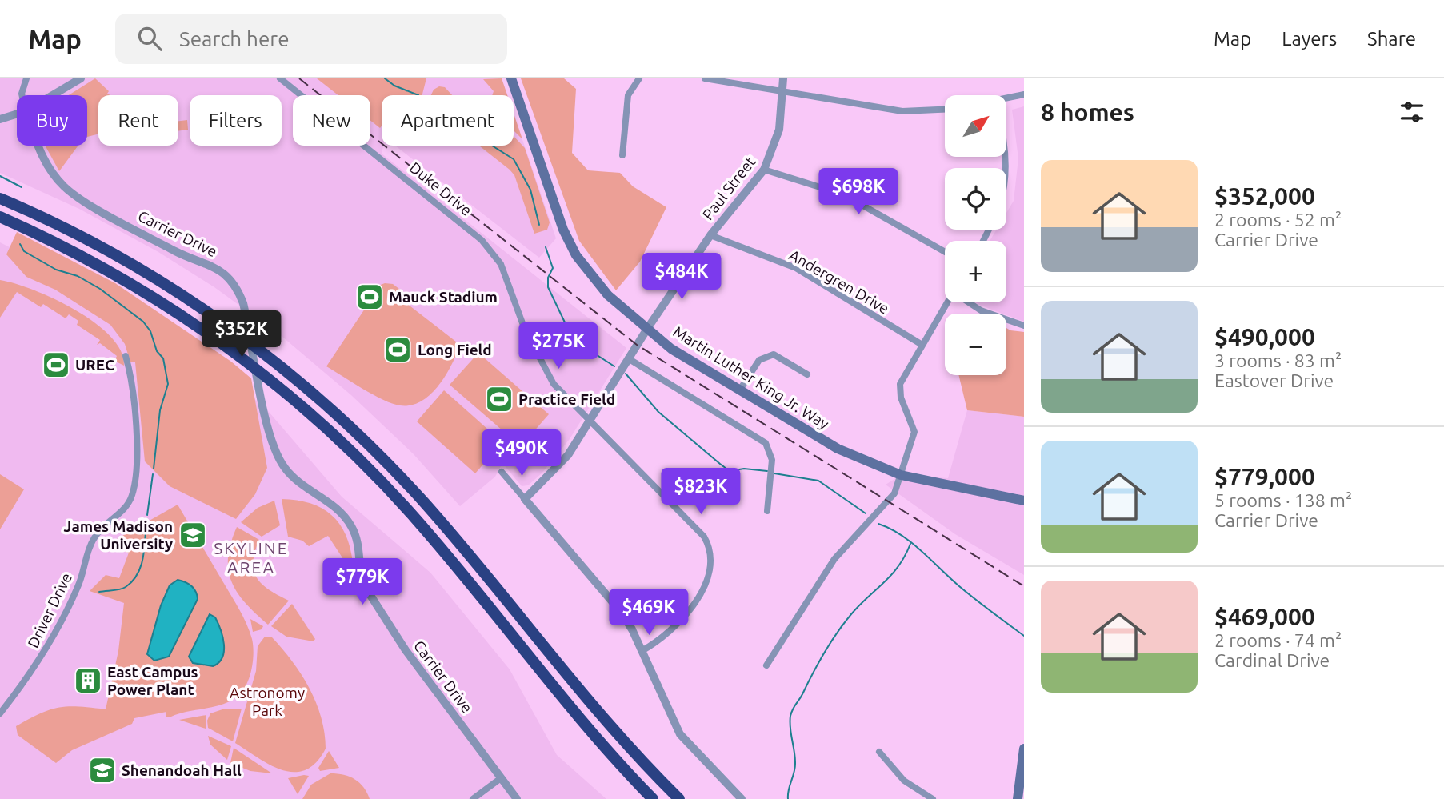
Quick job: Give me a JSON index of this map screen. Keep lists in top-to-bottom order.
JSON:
{
  "streets": {
    "main road": ["Martin Luther King Jr. Way"],
    "street": [
      "Paul Street",
      "Duke Drive",
      "Carrier Drive",
      "Andergren Drive",
      "Driver Drive"
    ]
  },
  "crossings": [
    ["Paul Street", "Duke Drive"],
    ["Paul Street", "Andergren Drive"],
    ["Paul Street", "Martin Luther King Jr. Way"]
  ],
  "districts": ["SKYLINE AREA"],
  "parks": ["Astronomy Park"],
  "places": {
    "sports": [
      "Mauck Stadium",
      "Long Field",
      "UREC",
      "Practice Field"
    ],
    "school or university": ["James Madison University", "Shenandoah Hall"],
    "building": ["East Campus Power Plant"]
  },
  "north": "top right",
  "page": {
    "header": "Map",
    "search": "Search here",
    "nav": ["Map", "Layers", "Share"],
    "heading": "8 homes",
    "map_buttons": ["+", "−"],
    "chip": [
      "Buy",
      "Rent",
      "Filters",
      "New",
      "Apartment"
    ],
    "list": [
      {
        "name": "$352,000",
        "note": "2 rooms · 52 m² · Carrier Drive"
      },
      {
        "name": "$490,000",
        "note": "3 rooms · 83 m² · Eastover Drive"
      },
      {
        "name": "$779,000",
        "note": "5 rooms · 138 m² · Carrier Drive"
      },
      {
        "name": "$469,000",
        "note": "2 rooms · 74 m² · Cardinal Drive"
      }
    ],
    "price": [
      "$698K",
      "$484K",
      "$352K",
      "$275K",
      "$490K",
      "$823K",
      "$779K",
      "$469K"
    ]
  }
}
